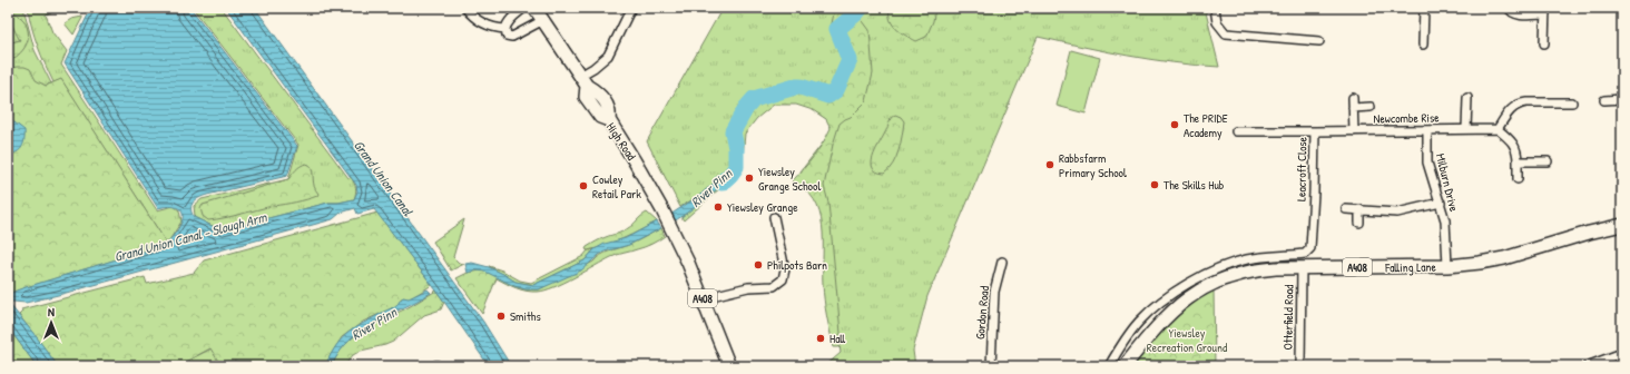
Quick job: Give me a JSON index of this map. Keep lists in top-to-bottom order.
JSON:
{
  "streets": {
    "main road": ["High Road", "A408", "Falling Lane"],
    "street": [
      "Newcombe Rise",
      "Leacroft Close",
      "Milburn Drive",
      "Gordon Road",
      "Otterfield Road"
    ]
  },
  "crossings": [
    ["Newcombe Rise", "Leacroft Close"],
    ["Newcombe Rise", "Milburn Drive"],
    ["High Road", "A408"],
    ["Milburn Drive", "Falling Lane"],
    ["Falling Lane", "Otterfield Road"]
  ],
  "water": ["Grand Union Canal", "River Pinn", "Grand Union Canal - Slough Arm"],
  "parks": ["Yiewsley Recreation Ground"],
  "places": [
    "The PRIDE Academy",
    "Rabbsfarm Primary School",
    "Yiewsley Grange School",
    "The Skills Hub",
    "Cowley Retail Park",
    "Yiewsley Grange",
    "Philpots Barn",
    "Smiths",
    "Hall"
  ],
  "north": "top"
}
